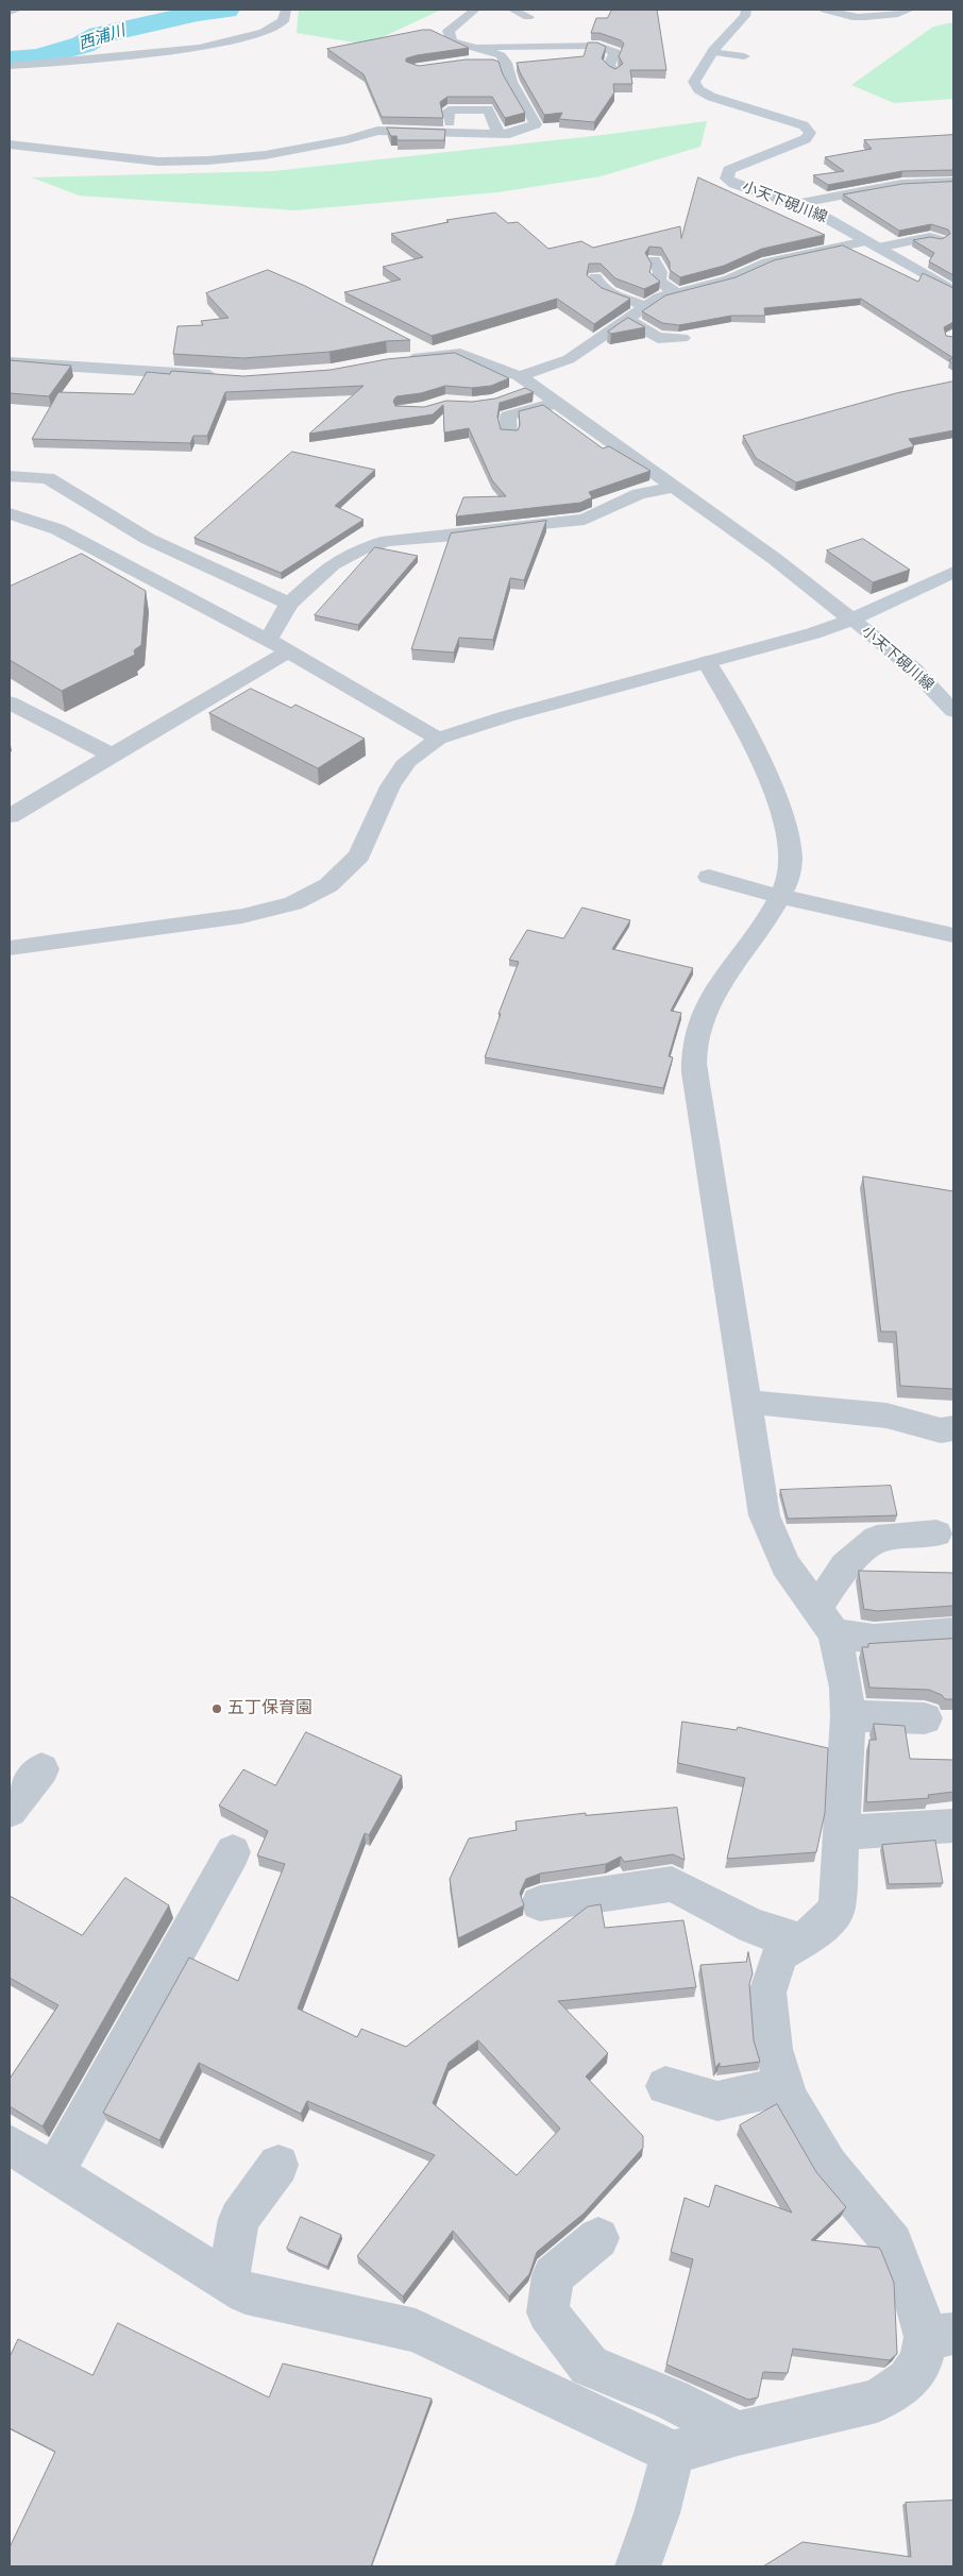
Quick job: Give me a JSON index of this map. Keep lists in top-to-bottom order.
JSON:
{
  "streets": {
    "main road": ["小天下硯川線"]
  },
  "water": ["西浦川"],
  "places": ["五丁保育園"]
}
